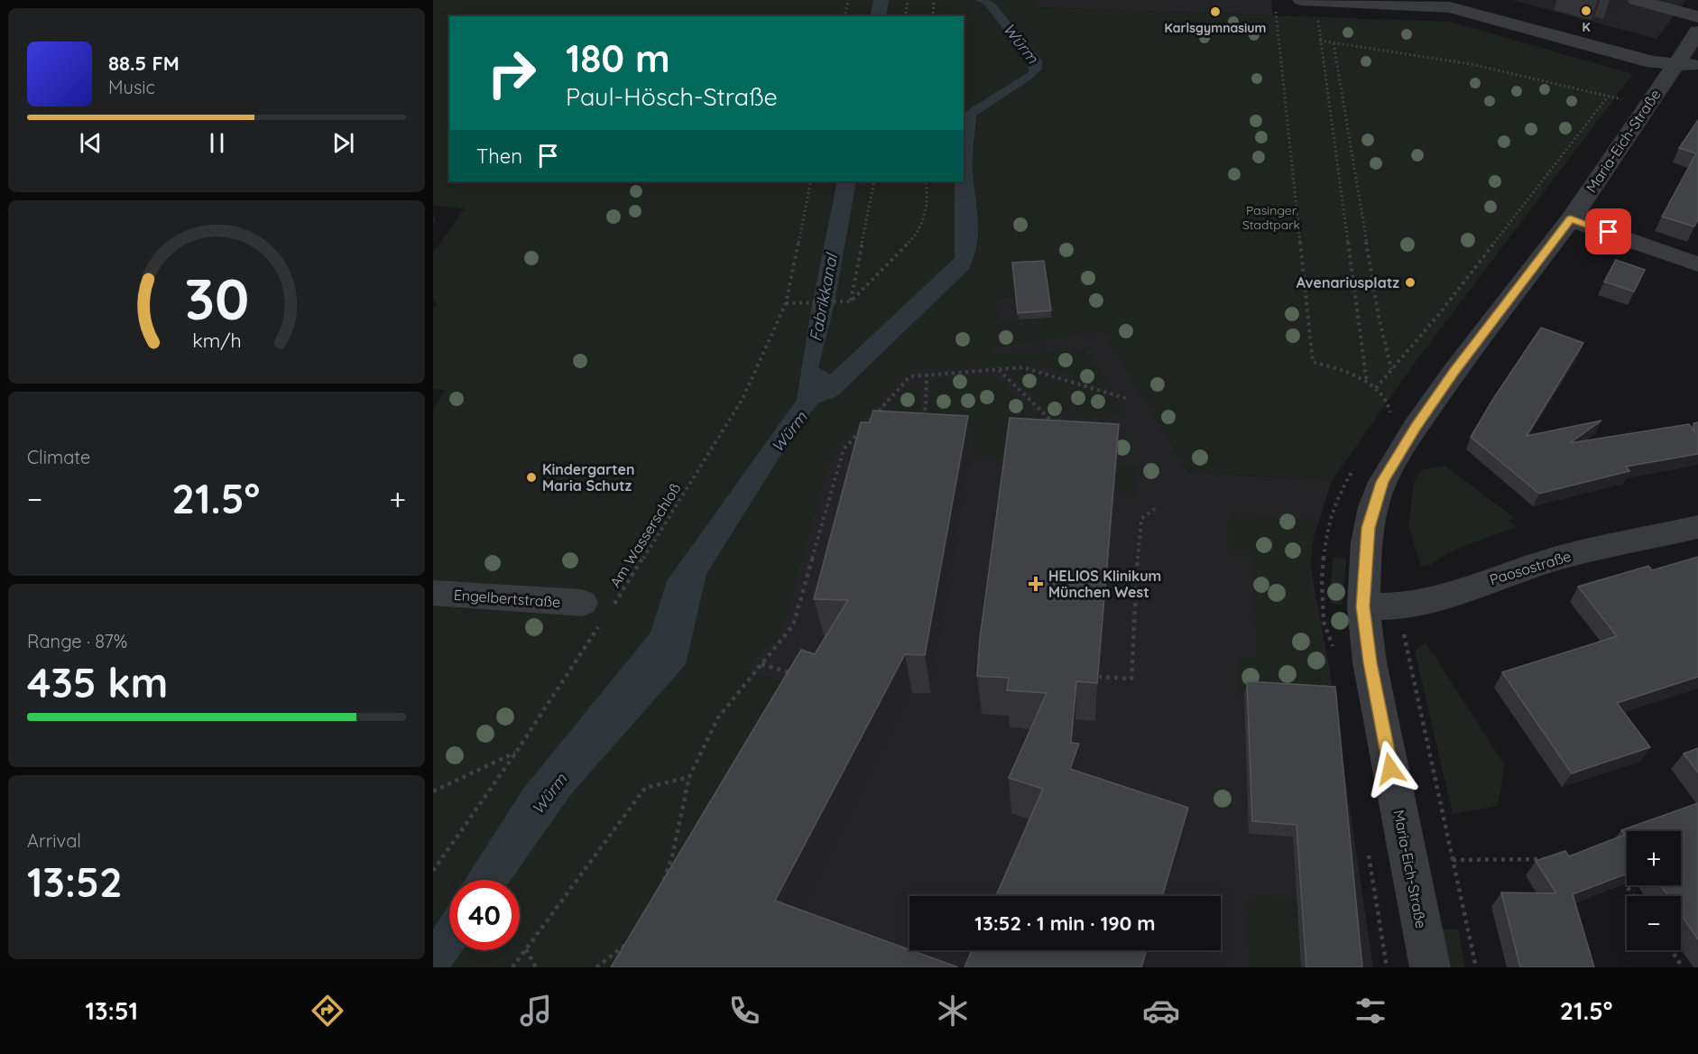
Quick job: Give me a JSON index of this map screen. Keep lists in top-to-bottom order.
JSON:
{
  "streets": {
    "street": ["Maria-Eich-Straße", "Paosostraße", "Engelbertstraße"],
    "path": ["Am Wasserschloß"]
  },
  "crossings": [
    ["Maria-Eich-Straße", "Paosostraße"],
    ["Am Wasserschloß", "Engelbertstraße"]
  ],
  "water": ["Würm", "Fabrikkanal"],
  "parks": ["Pasinger Stadtpark"],
  "places": {
    "other": [
      "K",
      "Karlsgymnasium",
      "Avenariusplatz",
      "Kindergarten Maria Schutz"
    ],
    "health": ["HELIOS Klinikum München West"]
  },
  "page": {
    "turn": ["180 m", "Paul-Hösch-Straße"],
    "song": ["88.5 FM", "Music"],
    "then": "Then",
    "tile": [
      "Climate",
      ["Range · 87%", "435 km"],
      ["Arrival", "13:52"]
    ],
    "heat": ["−", "21.5°", "+"],
    "map_buttons": ["+", "−"],
    "limit": "40",
    "trip": "13:52 · 1 min · 190 m",
    "tabs": ["13:51", "21.5°"],
    "gauge": ["30", "km/h"]
  }
}
